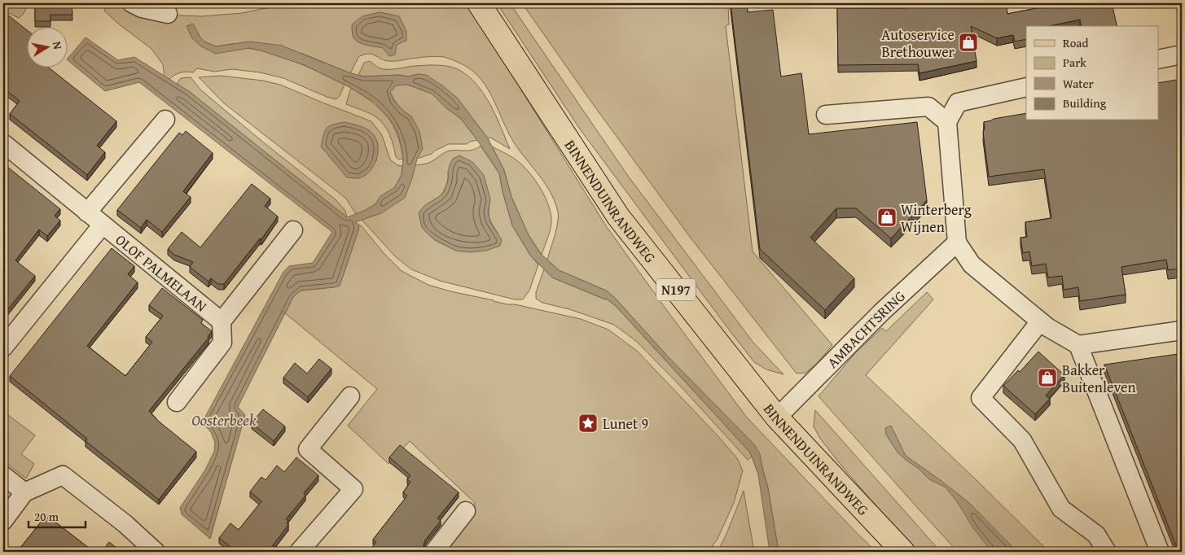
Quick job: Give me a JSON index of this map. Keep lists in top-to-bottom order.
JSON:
{
  "streets": {
    "main road": ["BINNENDUINRANDWEG", "N197"],
    "street": ["OLOF PALMELAAN", "AMBACHTSRING"]
  },
  "crossings": [
    ["BINNENDUINRANDWEG", "AMBACHTSRING"]
  ],
  "water": ["Oosterbeek"],
  "places": {
    "shop": ["Autoservice Brethouwer", "Winterberg Wijnen", "Bakker Buitenleven"],
    "place": ["Lunet 9"]
  },
  "legend": [
    "Road",
    "Park",
    "Water",
    "Building"
  ],
  "scale_bar": "20 m",
  "north": "right"
}
